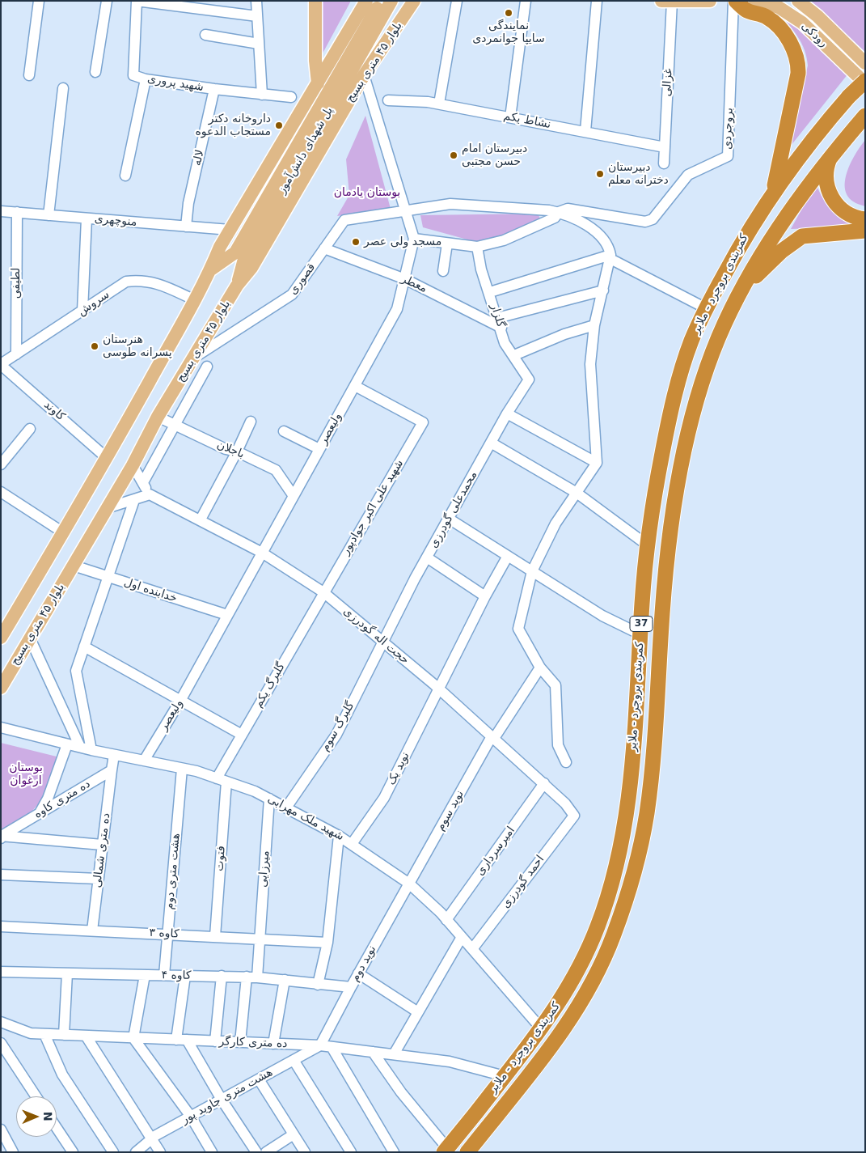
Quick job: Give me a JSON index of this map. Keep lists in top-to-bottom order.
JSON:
{
  "streets": {
    "highway": ["کمربندی بروجرد - ملایر", "37"],
    "main road": ["رودکی", "بلوار ۴۵ متری بسیج", "پل شهدای دانش‌آموز"],
    "street": [
      "غزالی",
      "شهید پروری",
      "نشاط یکم",
      "بروجردی",
      "لاله",
      "منوچهری",
      "قصوری",
      "لطیفی",
      "معطر",
      "سروش",
      "گلزار",
      "کاوند",
      "ولیعصر",
      "باجلان",
      "شهید علی اکبر جوادپور",
      "محمدعلی گودرزی",
      "خدابنده اول",
      "حجت اله گودرزی",
      "گلبرگ یکم",
      "گلبرگ سوم",
      "نوید یک",
      "ده متری کاوه",
      "نوید سوم",
      "شهید ملک مهرابی",
      "ده متری شمالی",
      "امیرسرداری",
      "فتوت",
      "میرزایی",
      "هشت متری دوم",
      "احمد گودرزی",
      "کاوه ۳",
      "نوید دوم",
      "کاوه ۴",
      "ده متری کارگر",
      "هشت متری جاوید پور"
    ]
  },
  "crossings": [
    ["رودکی", "کمربندی بروجرد - ملایر"],
    ["بلوار ۴۵ متری بسیج", "قصوری"],
    ["بلوار ۴۵ متری بسیج", "ولیعصر"],
    ["بلوار ۴۵ متری بسیج", "باجلان"],
    ["بلوار ۴۵ متری بسیج", "خدابنده اول"],
    ["غزالی", "نشاط یکم"],
    ["شهید پروری", "لاله"],
    ["بروجردی", "قصوری"],
    ["لاله", "منوچهری"],
    ["منوچهری", "لطیفی"],
    ["قصوری", "معطر"],
    ["قصوری", "ولیعصر"],
    ["لطیفی", "سروش"],
    ["معطر", "گلزار"],
    ["معطر", "ولیعصر"],
    ["کمربندی بروجرد - ملایر", "شهید ملک مهرابی"],
    ["کمربندی بروجرد - ملایر", "ده متری کارگر"],
    ["سروش", "کاوند"],
    ["گلزار", "محمدعلی گودرزی"],
    ["ولیعصر", "باجلان"],
    ["ولیعصر", "شهید علی اکبر جوادپور"],
    ["ولیعصر", "خدابنده اول"],
    ["ولیعصر", "حجت اله گودرزی"],
    ["ولیعصر", "شهید ملک مهرابی"],
    ["شهید علی اکبر جوادپور", "حجت اله گودرزی"],
    ["شهید علی اکبر جوادپور", "گلبرگ یکم"],
    ["محمدعلی گودرزی", "حجت اله گودرزی"],
    ["محمدعلی گودرزی", "گلبرگ سوم"],
    ["حجت اله گودرزی", "گلبرگ یکم"],
    ["حجت اله گودرزی", "گلبرگ سوم"],
    ["حجت اله گودرزی", "نوید یک"],
    ["حجت اله گودرزی", "نوید سوم"],
    ["حجت اله گودرزی", "امیرسرداری"],
    ["حجت اله گودرزی", "احمد گودرزی"],
    ["گلبرگ یکم", "شهید ملک مهرابی"],
    ["گلبرگ یکم", "فتوت"],
    ["گلبرگ سوم", "شهید ملک مهرابی"],
    ["نوید یک", "شهید ملک مهرابی"],
    ["ده متری کاوه", "ده متری شمالی"],
    ["نوید سوم", "شهید ملک مهرابی"],
    ["نوید سوم", "نوید دوم"],
    ["شهید ملک مهرابی", "امیرسرداری"],
    ["شهید ملک مهرابی", "فتوت"],
    ["شهید ملک مهرابی", "میرزایی"],
    ["شهید ملک مهرابی", "هشت متری دوم"],
    ["شهید ملک مهرابی", "احمد گودرزی"],
    ["شهید ملک مهرابی", "نوید دوم"],
    ["ده متری شمالی", "کاوه ۳"],
    ["فتوت", "کاوه ۳"],
    ["میرزایی", "کاوه ۳"],
    ["میرزایی", "کاوه ۴"],
    ["میرزایی", "ده متری کارگر"],
    ["هشت متری دوم", "کاوه ۳"],
    ["هشت متری دوم", "کاوه ۴"],
    ["نوید دوم", "کاوه ۴"],
    ["نوید دوم", "ده متری کارگر"],
    ["نوید دوم", "هشت متری جاوید پور"],
    ["ده متری کارگر", "هشت متری جاوید پور"]
  ],
  "parks": ["بوستان یادمان", "بوستان ارغوان"],
  "places": [
    "نمایندگی سایپا جوانمردی",
    "داروخانه دکتر مستجاب الدعوه",
    "دبیرستان امام حسن مجتبی",
    "دبیرستان دخترانه معلم",
    "مسجد ولی عصر",
    "هنرستان پسرانه طوسی"
  ],
  "north": "right"
}
